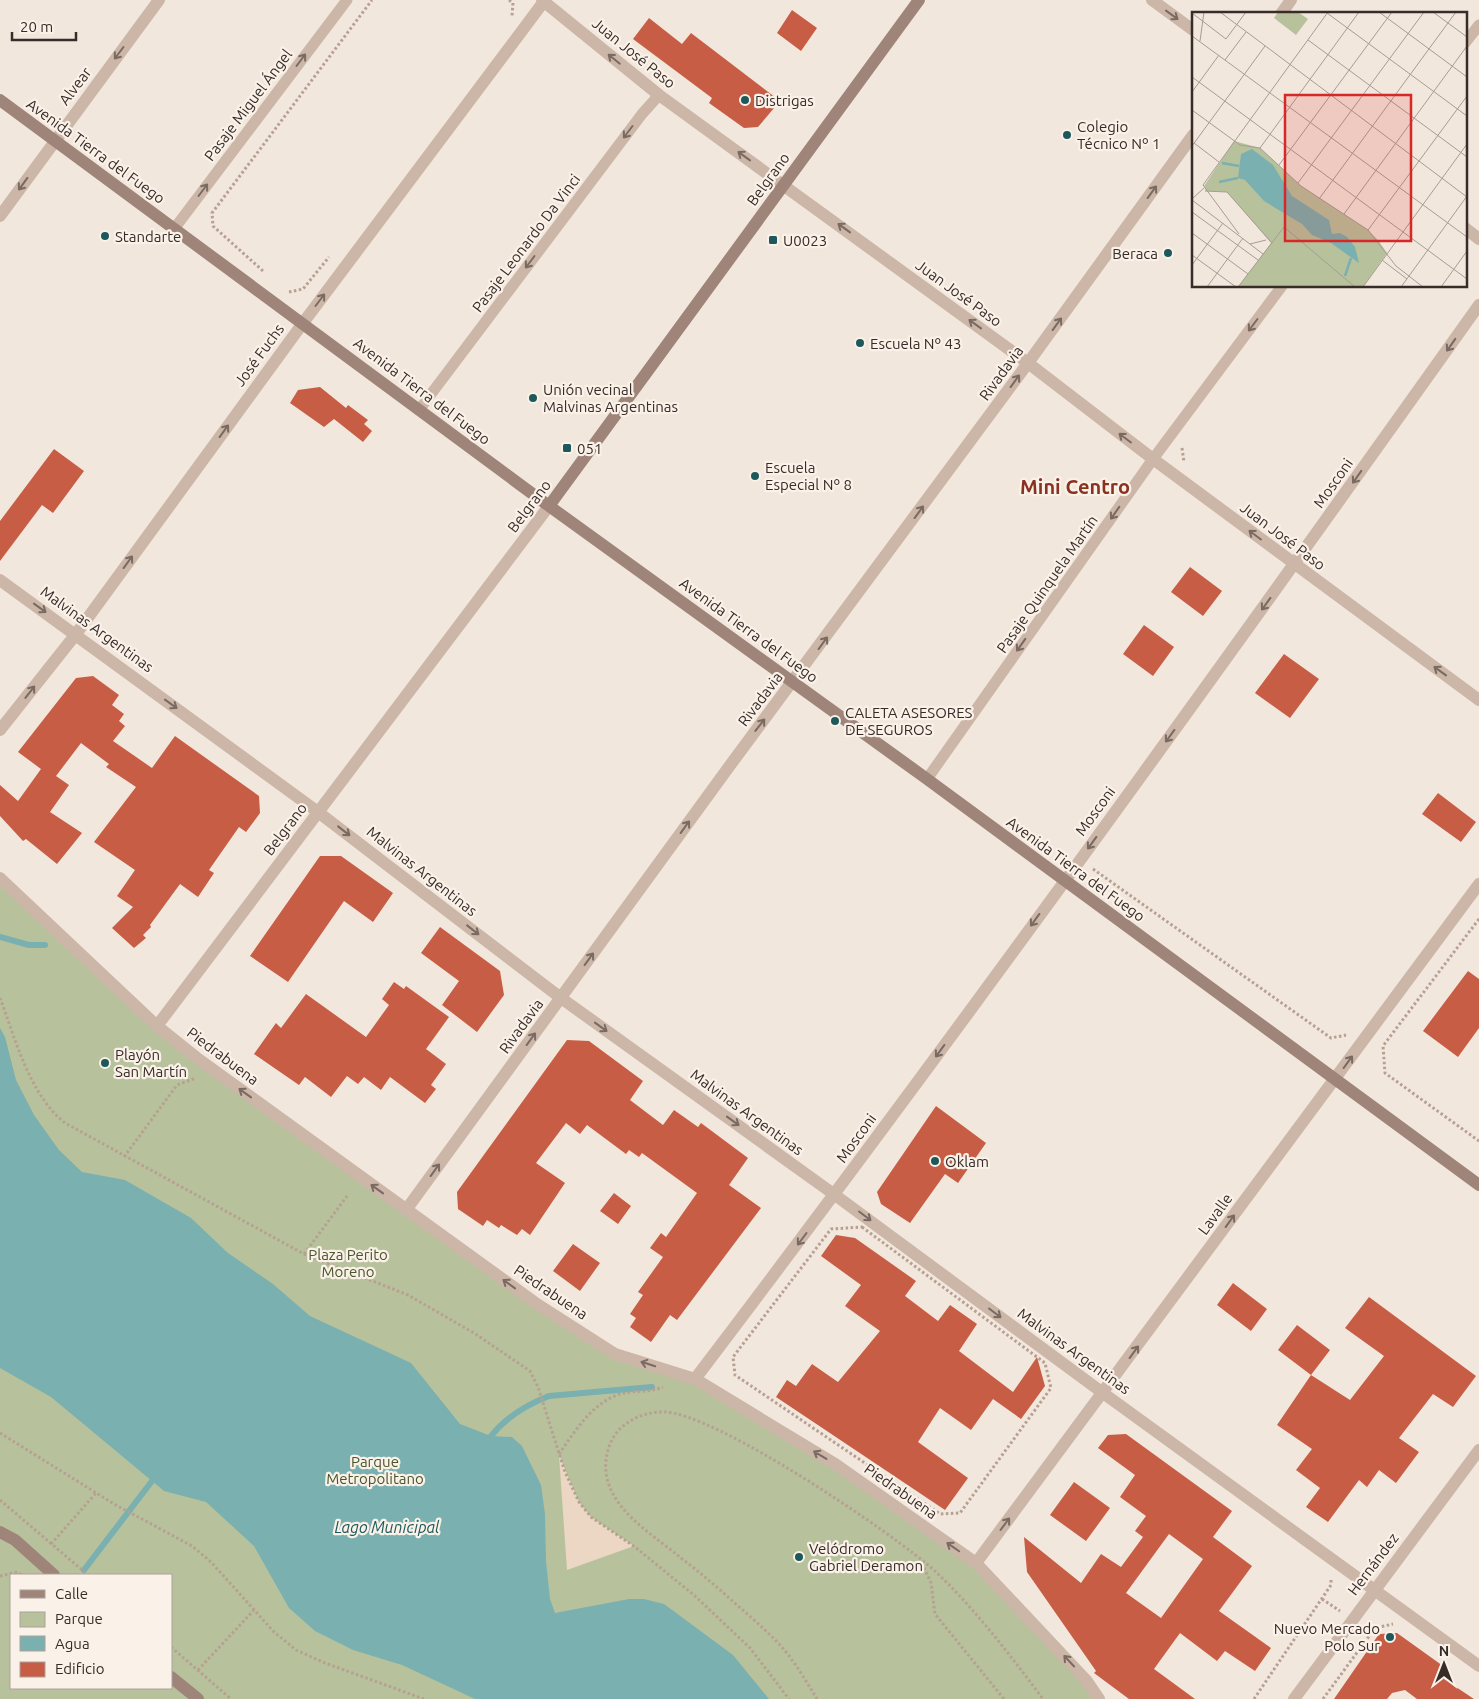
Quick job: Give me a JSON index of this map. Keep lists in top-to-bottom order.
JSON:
{
  "streets": {
    "street": [
      "Juan José Paso",
      "Alvear",
      "Avenida Tierra del Fuego",
      "Belgrano",
      "José Fuchs",
      "Rivadavia",
      "Mosconi",
      "Malvinas Argentinas",
      "Piedrabuena",
      "Lavalle",
      "Hernández"
    ],
    "lane": ["Pasaje Miguel Ángel", "Pasaje Leonardo Da Vinci", "Pasaje Quinquela Martín"]
  },
  "crossings": [
    ["Juan José Paso", "Belgrano"],
    ["Juan José Paso", "Pasaje Leonardo Da Vinci"],
    ["Juan José Paso", "José Fuchs"],
    ["Juan José Paso", "Rivadavia"],
    ["Juan José Paso", "Mosconi"],
    ["Juan José Paso", "Pasaje Quinquela Martín"],
    ["Alvear", "Avenida Tierra del Fuego"],
    ["Pasaje Miguel Ángel", "Avenida Tierra del Fuego"],
    ["Avenida Tierra del Fuego", "Belgrano"],
    ["Avenida Tierra del Fuego", "Pasaje Leonardo Da Vinci"],
    ["Avenida Tierra del Fuego", "José Fuchs"],
    ["Avenida Tierra del Fuego", "Rivadavia"],
    ["Avenida Tierra del Fuego", "Mosconi"],
    ["Avenida Tierra del Fuego", "Pasaje Quinquela Martín"],
    ["Avenida Tierra del Fuego", "Lavalle"],
    ["Belgrano", "Malvinas Argentinas"],
    ["Belgrano", "Piedrabuena"],
    ["José Fuchs", "Malvinas Argentinas"],
    ["Rivadavia", "Malvinas Argentinas"],
    ["Rivadavia", "Piedrabuena"],
    ["Mosconi", "Malvinas Argentinas"],
    ["Mosconi", "Piedrabuena"],
    ["Malvinas Argentinas", "Lavalle"],
    ["Malvinas Argentinas", "Hernández"],
    ["Piedrabuena", "Lavalle"]
  ],
  "one_way": [
    "Juan José Paso",
    "Alvear",
    "Pasaje Miguel Ángel",
    "Pasaje Leonardo Da Vinci",
    "José Fuchs",
    "Rivadavia",
    "Mosconi",
    "Pasaje Quinquela Martín",
    "Malvinas Argentinas",
    "Piedrabuena",
    "Lavalle"
  ],
  "districts": ["Mini Centro"],
  "water": ["Lago Municipal"],
  "parks": ["Plaza Perito Moreno", "Parque Metropolitano"],
  "places": {
    "other": [
      "Distrigas",
      "Colegio Técnico Nº 1",
      "Standarte",
      "Beraca",
      "Escuela Nº 43",
      "Unión vecinal Malvinas Argentinas",
      "Escuela Especial Nº 8",
      "CALETA ASESORES DE SEGUROS",
      "Playón San Martín",
      "Oklam",
      "Velódromo Gabriel Deramon",
      "Nuevo Mercado Polo Sur"
    ],
    "transit": ["U0023", "051"]
  },
  "legend": [
    "Calle",
    "Parque",
    "Agua",
    "Edificio"
  ],
  "scale_bar": "20 m",
  "north": "top"
}
